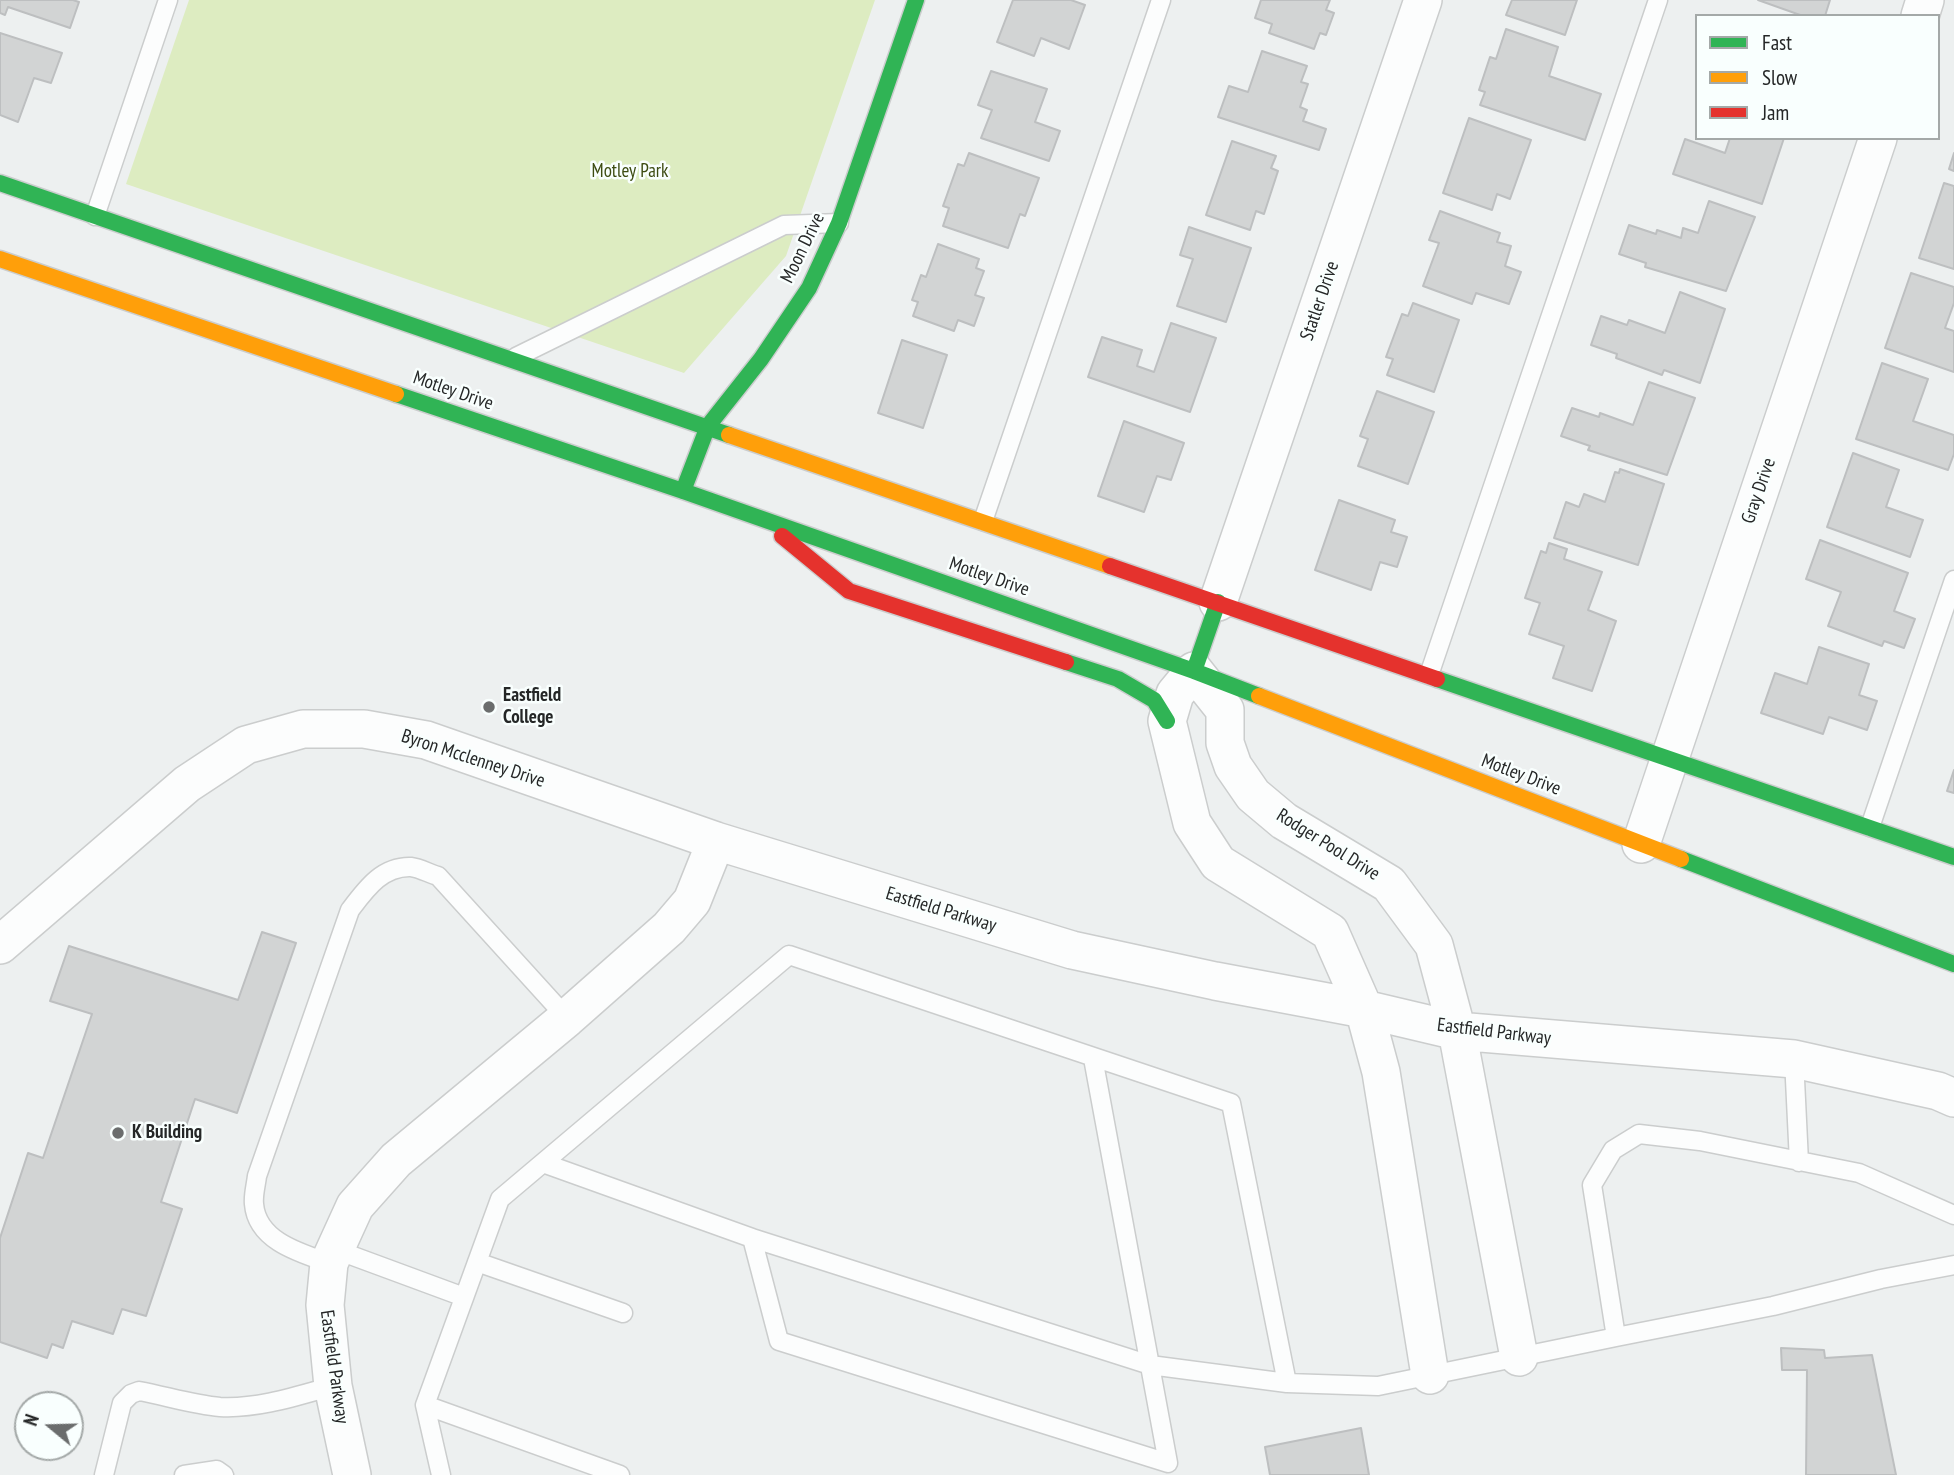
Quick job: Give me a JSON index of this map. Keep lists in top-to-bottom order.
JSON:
{
  "streets": {
    "main road": ["Moon Drive", "Motley Drive"],
    "street": [
      "Statler Drive",
      "Gray Drive",
      "Byron Mcclenney Drive",
      "Rodger Pool Drive",
      "Eastfield Parkway"
    ]
  },
  "crossings": [
    ["Moon Drive", "Motley Drive"],
    ["Motley Drive", "Gray Drive"],
    ["Motley Drive", "Rodger Pool Drive"],
    ["Byron Mcclenney Drive", "Eastfield Parkway"],
    ["Rodger Pool Drive", "Eastfield Parkway"]
  ],
  "parks": ["Motley Park"],
  "places": ["Eastfield College", "K Building"],
  "legend": ["Fast", "Slow", "Jam"],
  "north": "left"
}
